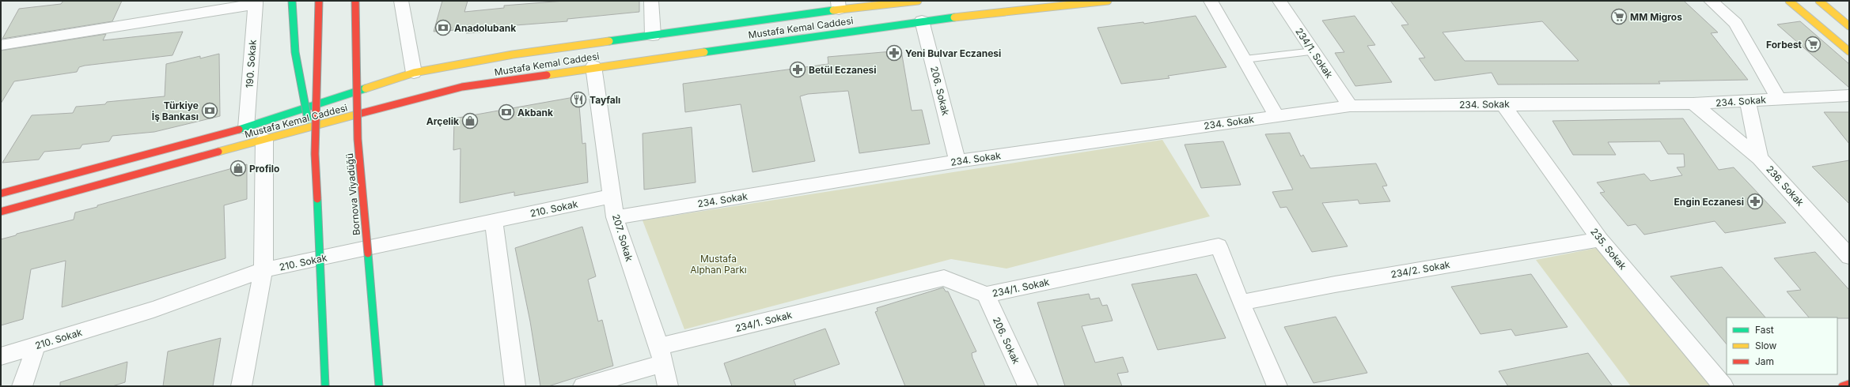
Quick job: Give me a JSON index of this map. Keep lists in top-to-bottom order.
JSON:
{
  "streets": {
    "main road": ["Mustafa Kemal Caddesi", "Bornova Viyadüğü"],
    "street": [
      "234/1. Sokak",
      "190. Sokak",
      "206. Sokak",
      "234. Sokak",
      "236. Sokak",
      "210. Sokak",
      "207. Sokak",
      "235. Sokak",
      "234/2. Sokak"
    ]
  },
  "crossings": [
    ["Mustafa Kemal Caddesi", "190. Sokak"],
    ["Mustafa Kemal Caddesi", "206. Sokak"],
    ["Mustafa Kemal Caddesi", "207. Sokak"],
    ["234/1. Sokak", "206. Sokak"],
    ["234/1. Sokak", "234. Sokak"],
    ["234/1. Sokak", "207. Sokak"],
    ["234/1. Sokak", "234/2. Sokak"],
    ["206. Sokak", "234. Sokak"],
    ["234. Sokak", "236. Sokak"],
    ["234. Sokak", "207. Sokak"],
    ["234. Sokak", "235. Sokak"],
    ["210. Sokak", "207. Sokak"],
    ["235. Sokak", "234/2. Sokak"]
  ],
  "parks": ["Mustafa Alphan Parkı"],
  "places": {
    "supermarket": ["MM Migros", "Forbest"],
    "bank": ["Anadolubank", "Türkiye İş Bankası", "Akbank"],
    "pharmacy": ["Yeni Bulvar Eczanesi", "Betül Eczanesi", "Engin Eczanesi"],
    "restaurant": ["Tayfalı"],
    "shop": ["Arçelik", "Profilo"]
  },
  "legend": ["Fast", "Slow", "Jam"]
}
